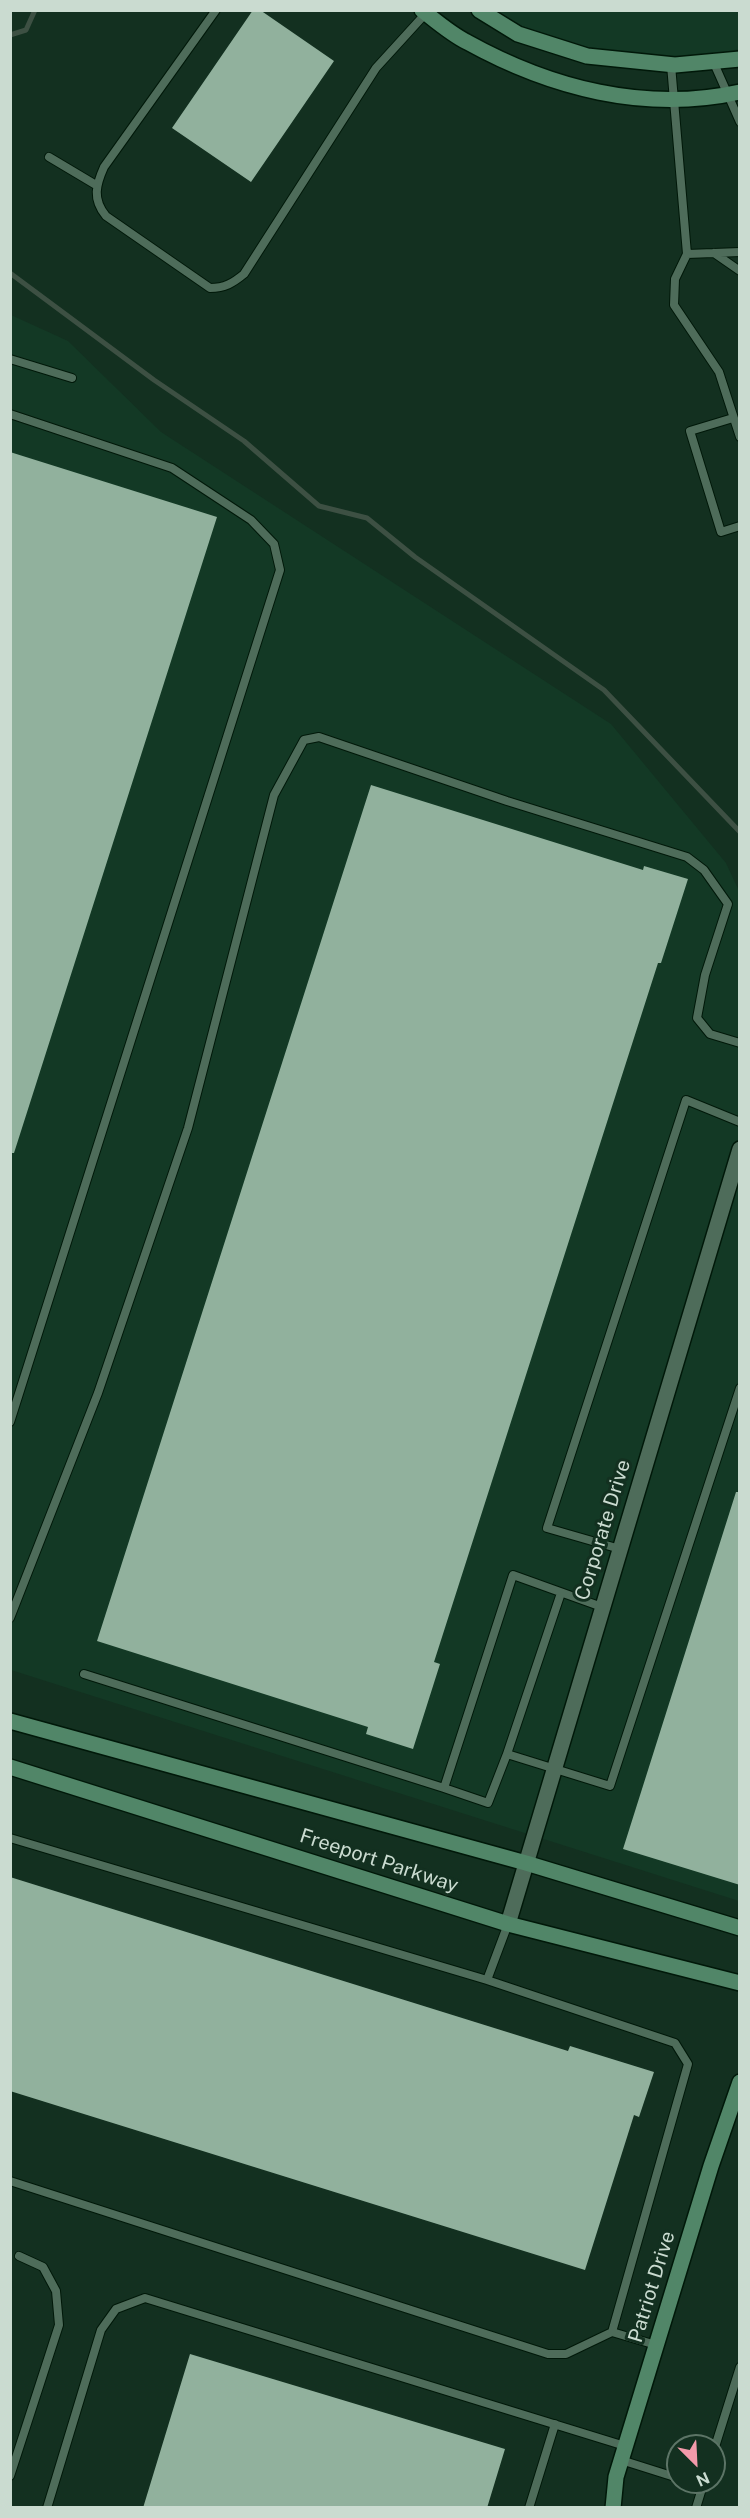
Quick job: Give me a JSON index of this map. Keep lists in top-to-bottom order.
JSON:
{
  "streets": {
    "main road": ["Freeport Parkway", "Patriot Drive"],
    "street": ["Corporate Drive"]
  },
  "crossings": [
    ["Corporate Drive", "Freeport Parkway"]
  ],
  "north": "bottom right"
}
